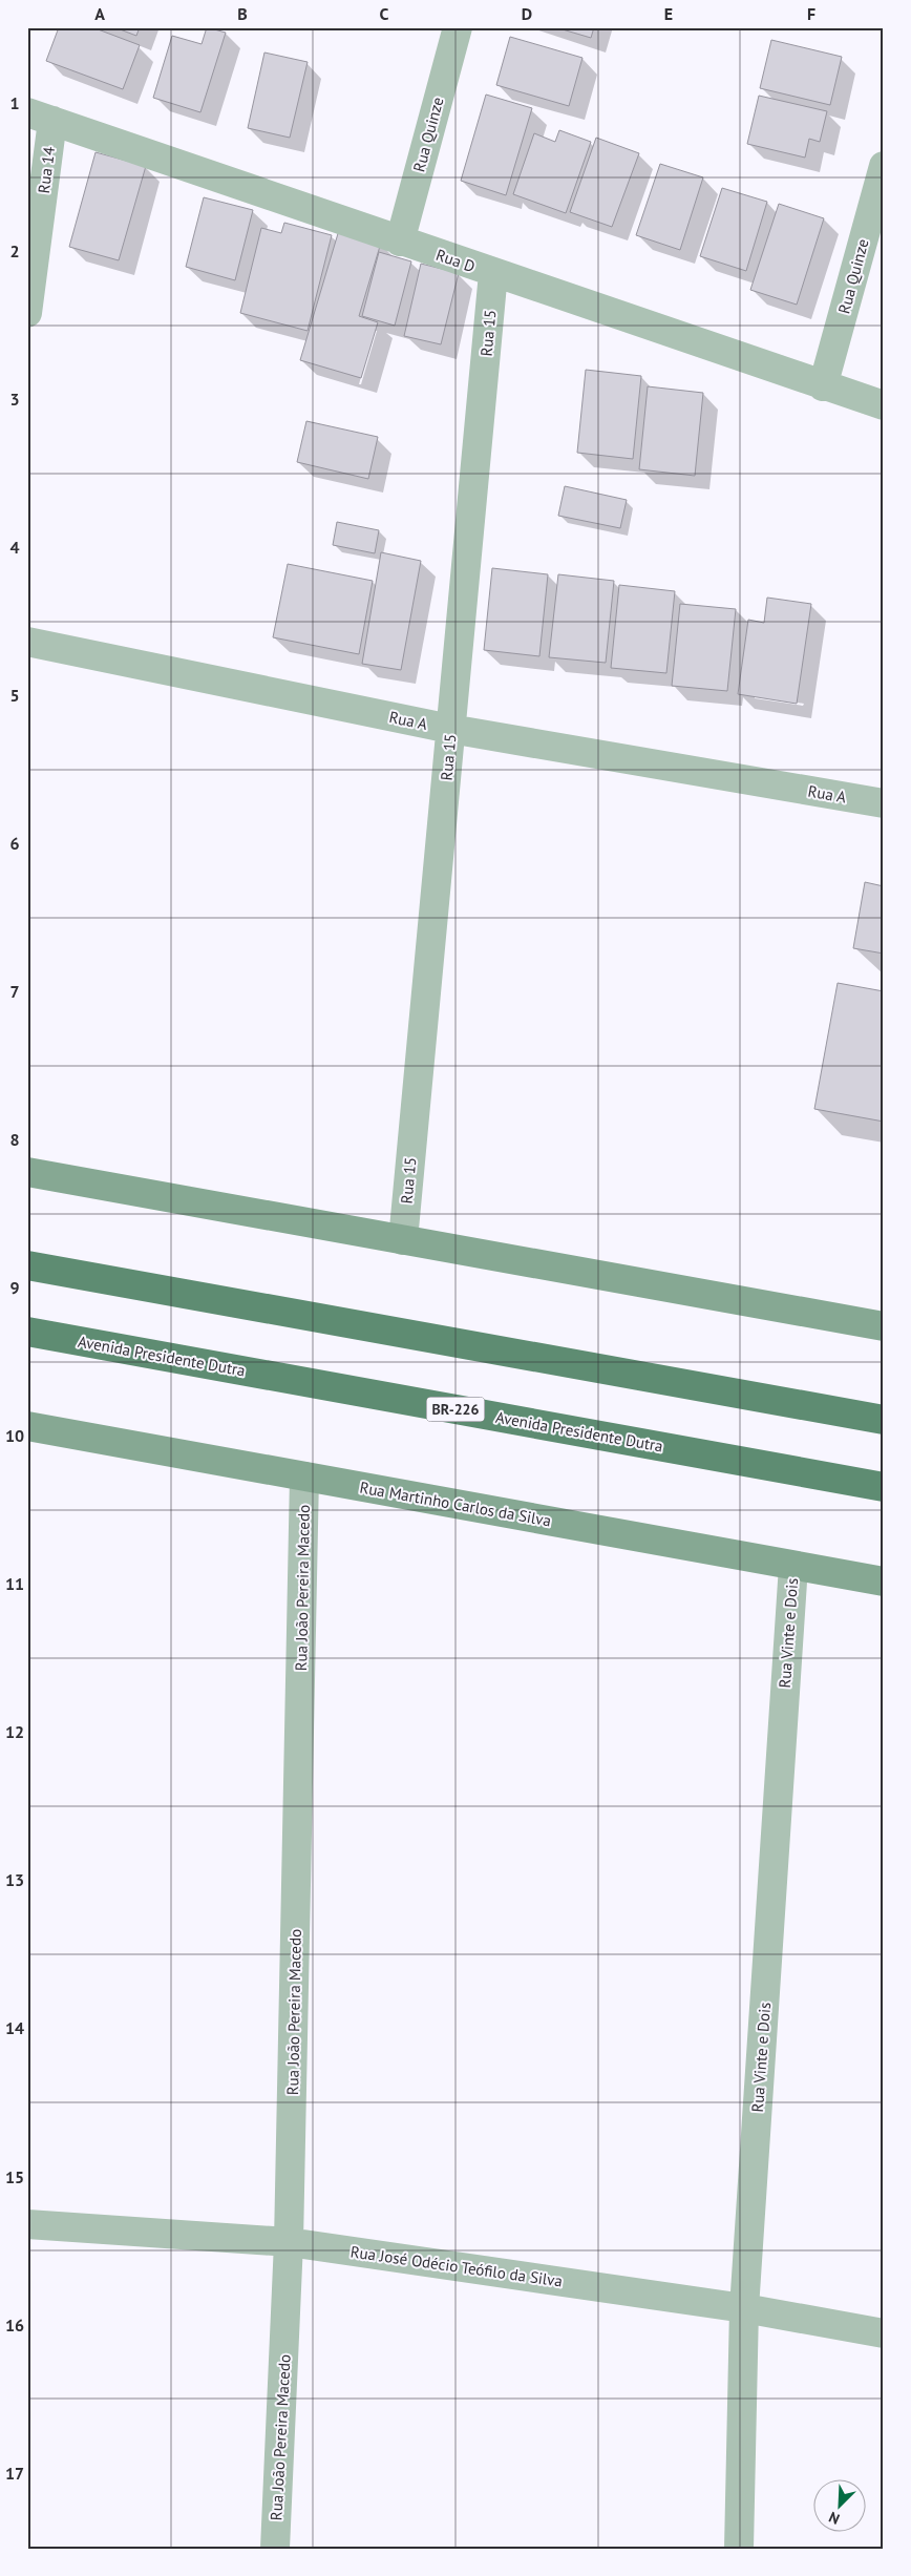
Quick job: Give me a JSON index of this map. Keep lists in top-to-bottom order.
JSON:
{
  "streets": {
    "highway": ["Avenida Presidente Dutra", "BR-226"],
    "main road": ["Rua Martinho Carlos da Silva"],
    "street": [
      "Rua Quinze",
      "Rua 14",
      "Rua D",
      "Rua 15",
      "Rua A",
      "Rua João Pereira Macedo",
      "Rua Vinte e Dois",
      "Rua José Odécio Teófilo da Silva"
    ]
  },
  "crossings": [
    ["Rua Quinze", "Rua D"],
    ["Rua 14", "Rua D"],
    ["Rua D", "Rua 15"],
    ["Rua 15", "Rua A"],
    ["Rua Martinho Carlos da Silva", "Rua João Pereira Macedo"],
    ["Rua Martinho Carlos da Silva", "Rua Vinte e Dois"],
    ["Rua João Pereira Macedo", "Rua José Odécio Teófilo da Silva"],
    ["Rua Vinte e Dois", "Rua José Odécio Teófilo da Silva"]
  ],
  "north": "bottom left",
  "grid": {
    "columns": [
      "A",
      "B",
      "C",
      "D",
      "E",
      "F"
    ],
    "rows": [
      "1",
      "2",
      "3",
      "4",
      "5",
      "6",
      "7",
      "8",
      "9",
      "10",
      "11",
      "12",
      "13",
      "14",
      "15",
      "16",
      "17"
    ]
  }
}
